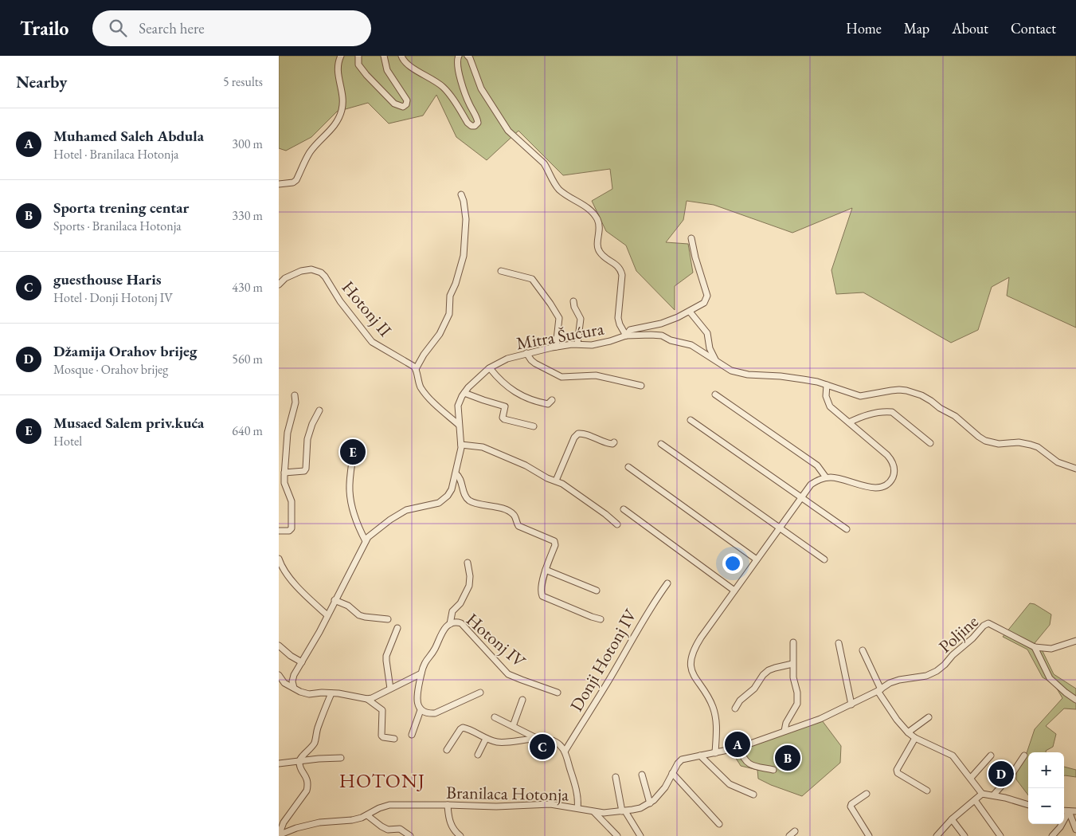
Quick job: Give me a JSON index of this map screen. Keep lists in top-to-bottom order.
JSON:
{
  "streets": {
    "street": [
      "Hotonj II",
      "Mitra Šućura",
      "Poljine",
      "Hotonj IV",
      "Donji Hotonj IV",
      "Branilaca Hotonja"
    ]
  },
  "crossings": [
    ["Poljine", "Branilaca Hotonja"]
  ],
  "districts": ["HOTONJ"],
  "page": {
    "header": "Trailo",
    "search": "Search here",
    "nav": [
      "Home",
      "Map",
      "About",
      "Contact"
    ],
    "heading": ["Nearby", "5 results"],
    "list": [
      {
        "mark": "A",
        "name": "Muhamed Saleh Abdula",
        "note": "Hotel · Branilaca Hotonja",
        "value": "300 m"
      },
      {
        "mark": "B",
        "name": "Sporta trening centar",
        "note": "Sports · Branilaca Hotonja",
        "value": "330 m"
      },
      {
        "mark": "C",
        "name": "guesthouse Haris",
        "note": "Hotel · Donji Hotonj IV",
        "value": "430 m"
      },
      {
        "mark": "D",
        "name": "Džamija Orahov brijeg",
        "note": "Mosque · Orahov brijeg",
        "value": "560 m"
      },
      {
        "mark": "E",
        "name": "Musaed Salem priv.kuća",
        "note": "Hotel",
        "value": "640 m"
      }
    ],
    "pins": [
      "E",
      "A",
      "C",
      "B",
      "D"
    ],
    "map_buttons": ["+", "−"]
  }
}
